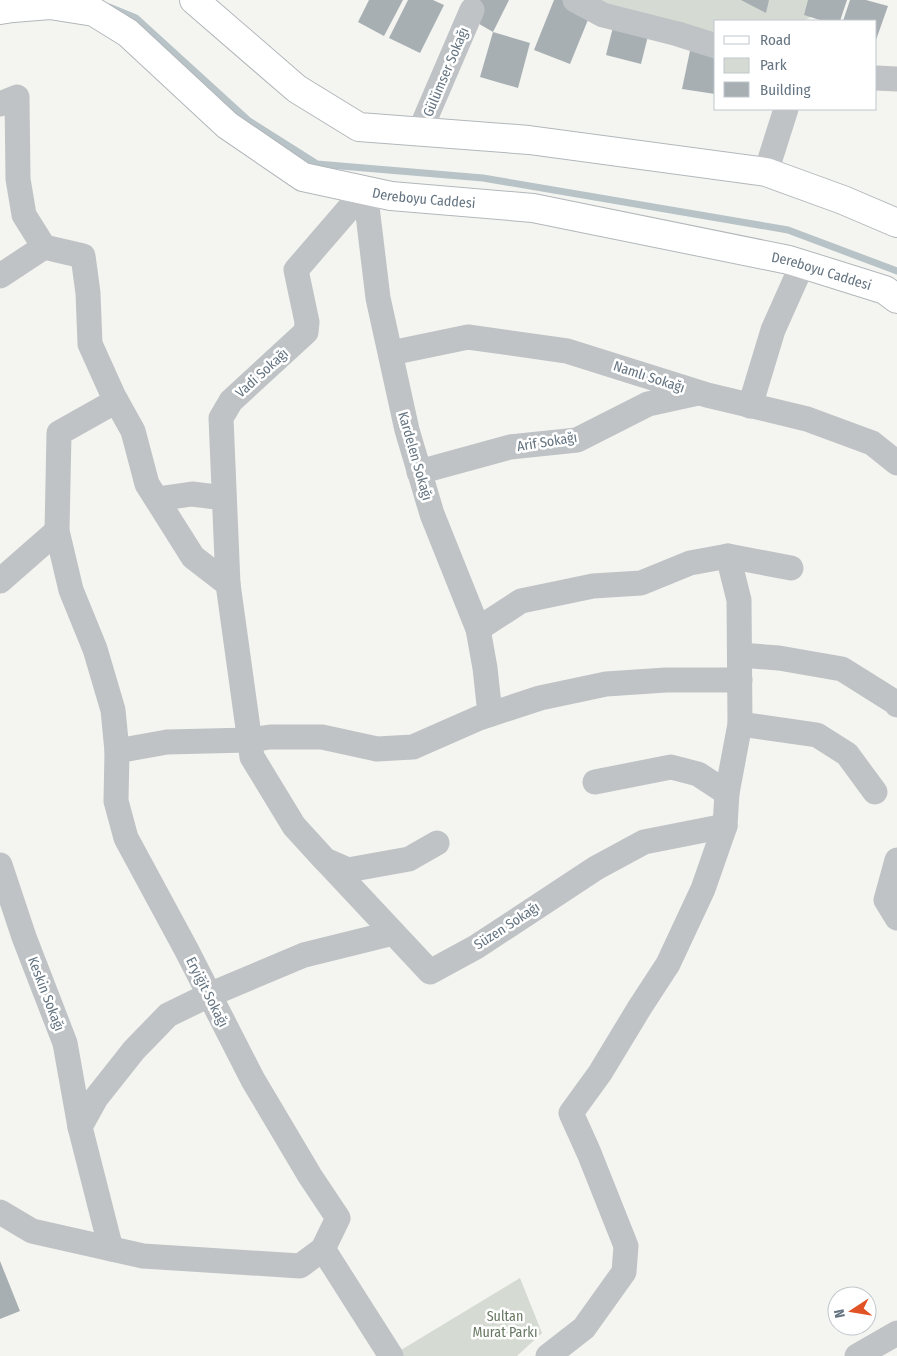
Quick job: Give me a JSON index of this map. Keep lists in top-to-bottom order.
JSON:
{
  "streets": {
    "main road": ["Dereboyu Caddesi"],
    "street": [
      "Gülümser Sokağı",
      "Vadi Sokağı",
      "Namlı Sokağı",
      "Arif Sokağı",
      "Kardelen Sokağı",
      "Süzen Sokağı",
      "Eryiğit Sokağı",
      "Keskin Sokağı"
    ]
  },
  "crossings": [
    ["Dereboyu Caddesi", "Vadi Sokağı"],
    ["Dereboyu Caddesi", "Kardelen Sokağı"],
    ["Vadi Sokağı", "Kardelen Sokağı"],
    ["Vadi Sokağı", "Süzen Sokağı"],
    ["Namlı Sokağı", "Arif Sokağı"],
    ["Namlı Sokağı", "Kardelen Sokağı"],
    ["Arif Sokağı", "Kardelen Sokağı"]
  ],
  "parks": ["Sultan Murat Parkı"],
  "legend": ["Road", "Park", "Building"],
  "north": "left"
}
